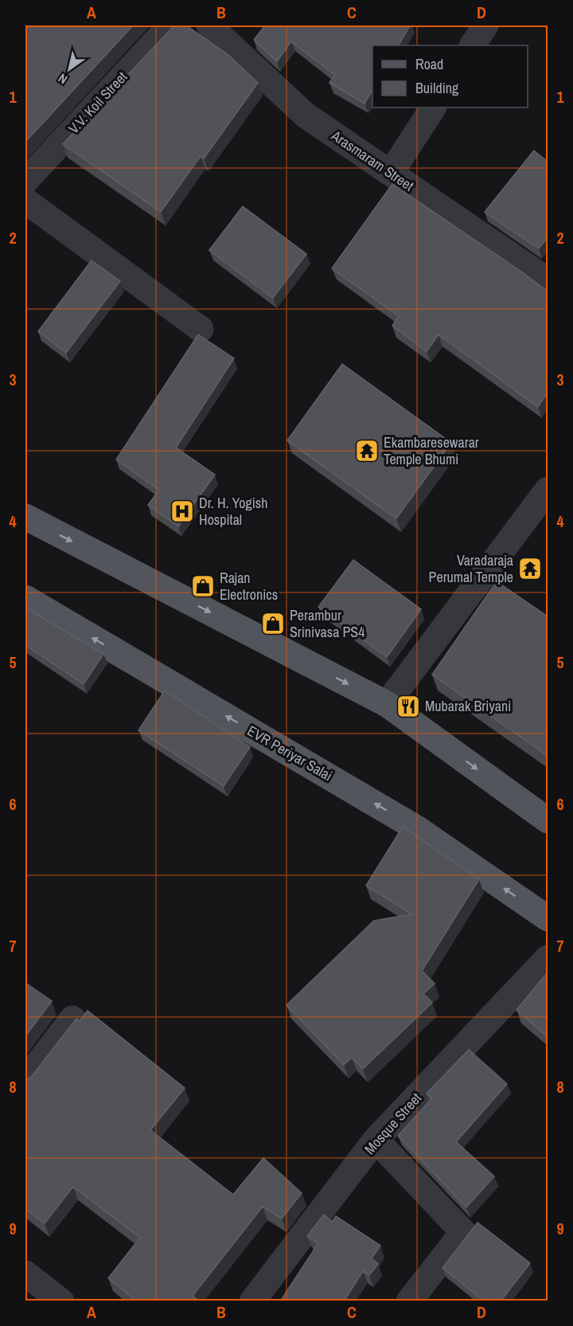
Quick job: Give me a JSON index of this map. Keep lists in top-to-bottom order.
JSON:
{
  "streets": {
    "main road": ["EVR Periyar Salai"],
    "street": ["V.V. Koil Street", "Arasmaram Street", "Mosque Street"]
  },
  "places": {
    "temple": ["Ekambaresewarar Temple Bhumi", "Varadaraja Perumal Temple"],
    "hospital": ["Dr. H. Yogish Hospital"],
    "shop": ["Rajan Electronics", "Perambur Srinivasa PS4"],
    "restaurant": ["Mubarak Briyani"]
  },
  "legend": ["Road", "Building"],
  "north": "bottom left",
  "grid": {
    "columns": [
      "A",
      "B",
      "C",
      "D"
    ],
    "rows": [
      "1",
      "2",
      "3",
      "4",
      "5",
      "6",
      "7",
      "8",
      "9"
    ]
  }
}
